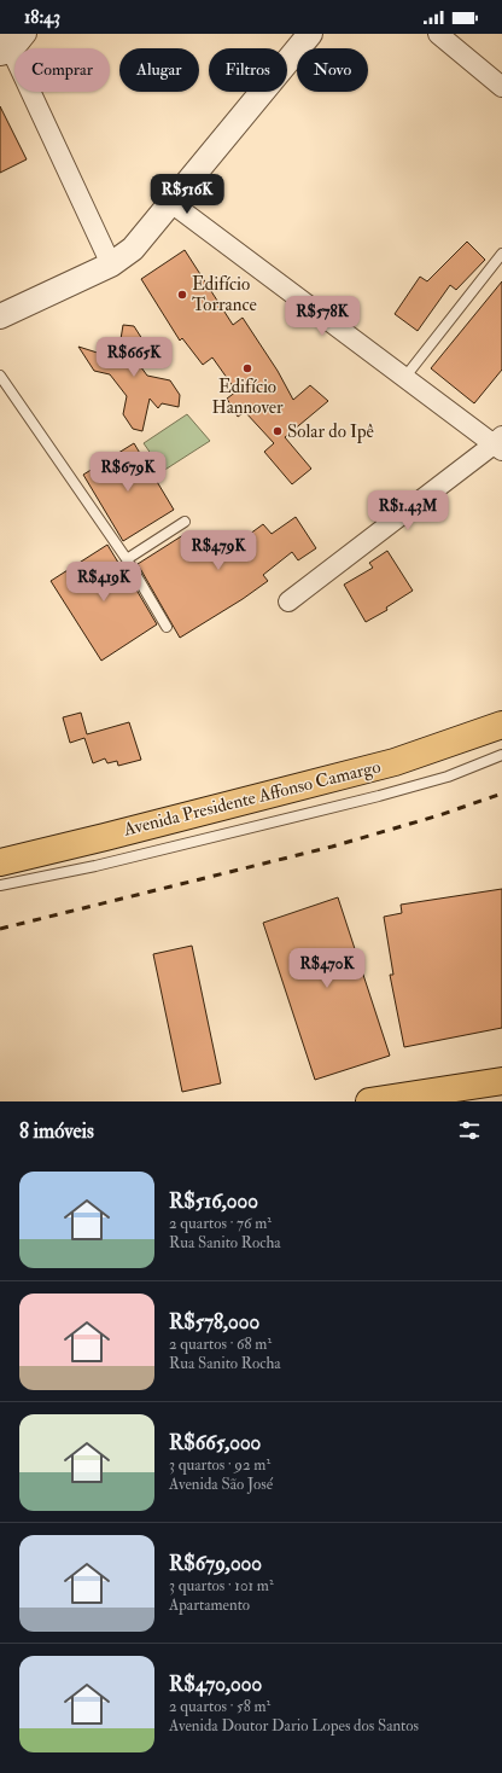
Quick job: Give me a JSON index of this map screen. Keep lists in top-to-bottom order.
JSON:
{
  "streets": {
    "main road": ["Avenida Presidente Affonso Camargo"]
  },
  "places": ["Edifício Torrance", "Edifício Hannover", "Solar do Ipê"],
  "page": {
    "status": "18:43",
    "chip": [
      "Comprar",
      "Alugar",
      "Filtros",
      "Novo"
    ],
    "price": [
      "R$516K",
      "R$578K",
      "R$665K",
      "R$679K",
      "R$1.43M",
      "R$479K",
      "R$419K",
      "R$470K"
    ],
    "heading": "8 imóveis",
    "list": [
      {
        "name": "R$516,000",
        "note": "2 quartos · 76 m² · Rua Sanito Rocha"
      },
      {
        "name": "R$578,000",
        "note": "2 quartos · 68 m² · Rua Sanito Rocha"
      },
      {
        "name": "R$665,000",
        "note": "3 quartos · 92 m² · Avenida São José"
      },
      {
        "name": "R$679,000",
        "note": "3 quartos · 101 m² · Apartamento"
      },
      {
        "name": "R$470,000",
        "note": "2 quartos · 58 m² · Avenida Doutor Dario Lopes dos Santos"
      }
    ]
  }
}
